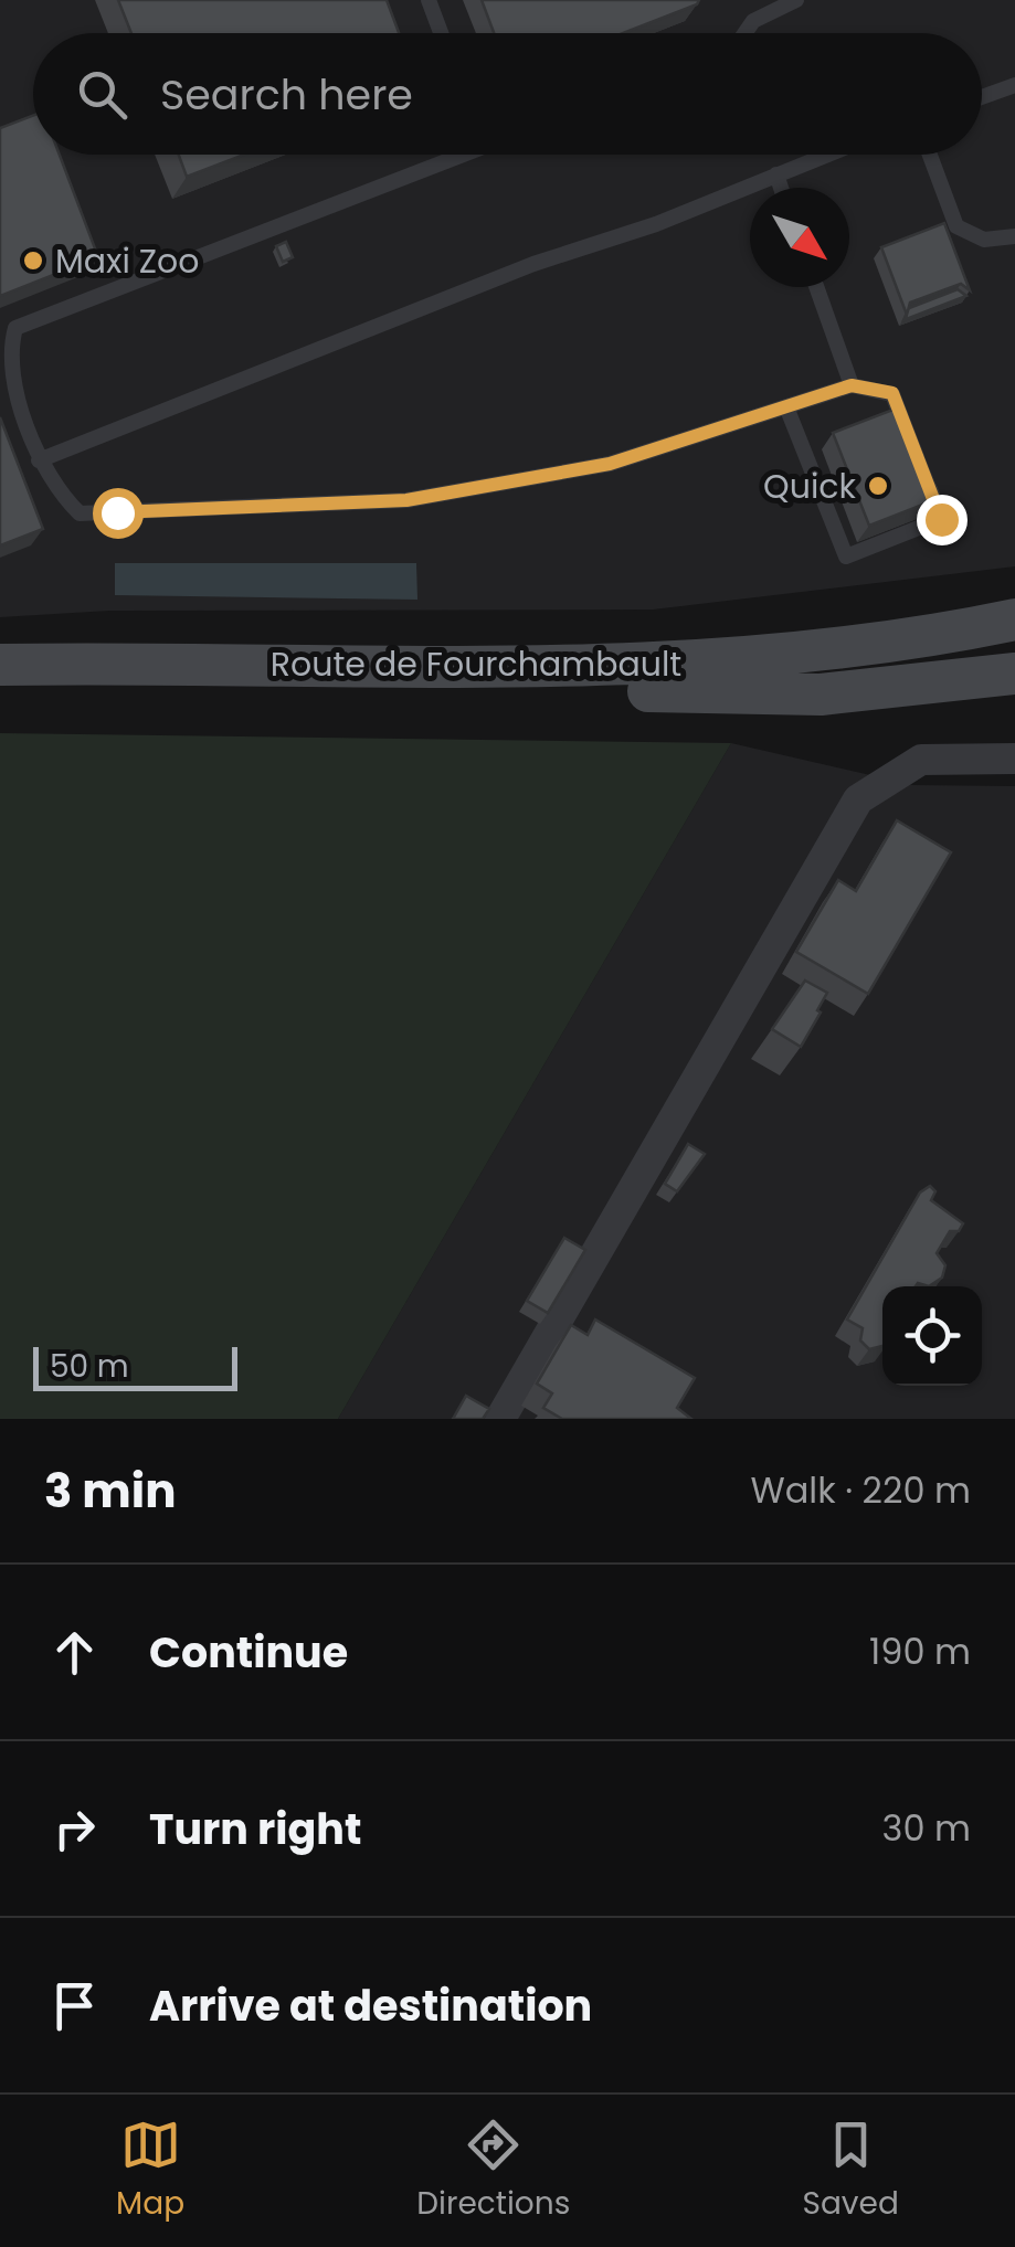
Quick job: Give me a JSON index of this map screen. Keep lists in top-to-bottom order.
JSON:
{
  "streets": {
    "main road": ["Route de Fourchambault"]
  },
  "places": ["Maxi Zoo", "Quick"],
  "scale_bar": "50 m",
  "north": "bottom right",
  "page": {
    "search": "Search here",
    "scale": "50 m",
    "heading": ["3 min", "Walk · 220 m"],
    "list": [
      ["Continue", "190 m"],
      ["Turn right", "30 m"],
      "Arrive at destination"
    ],
    "nav": ["Map", "Directions", "Saved"]
  }
}
